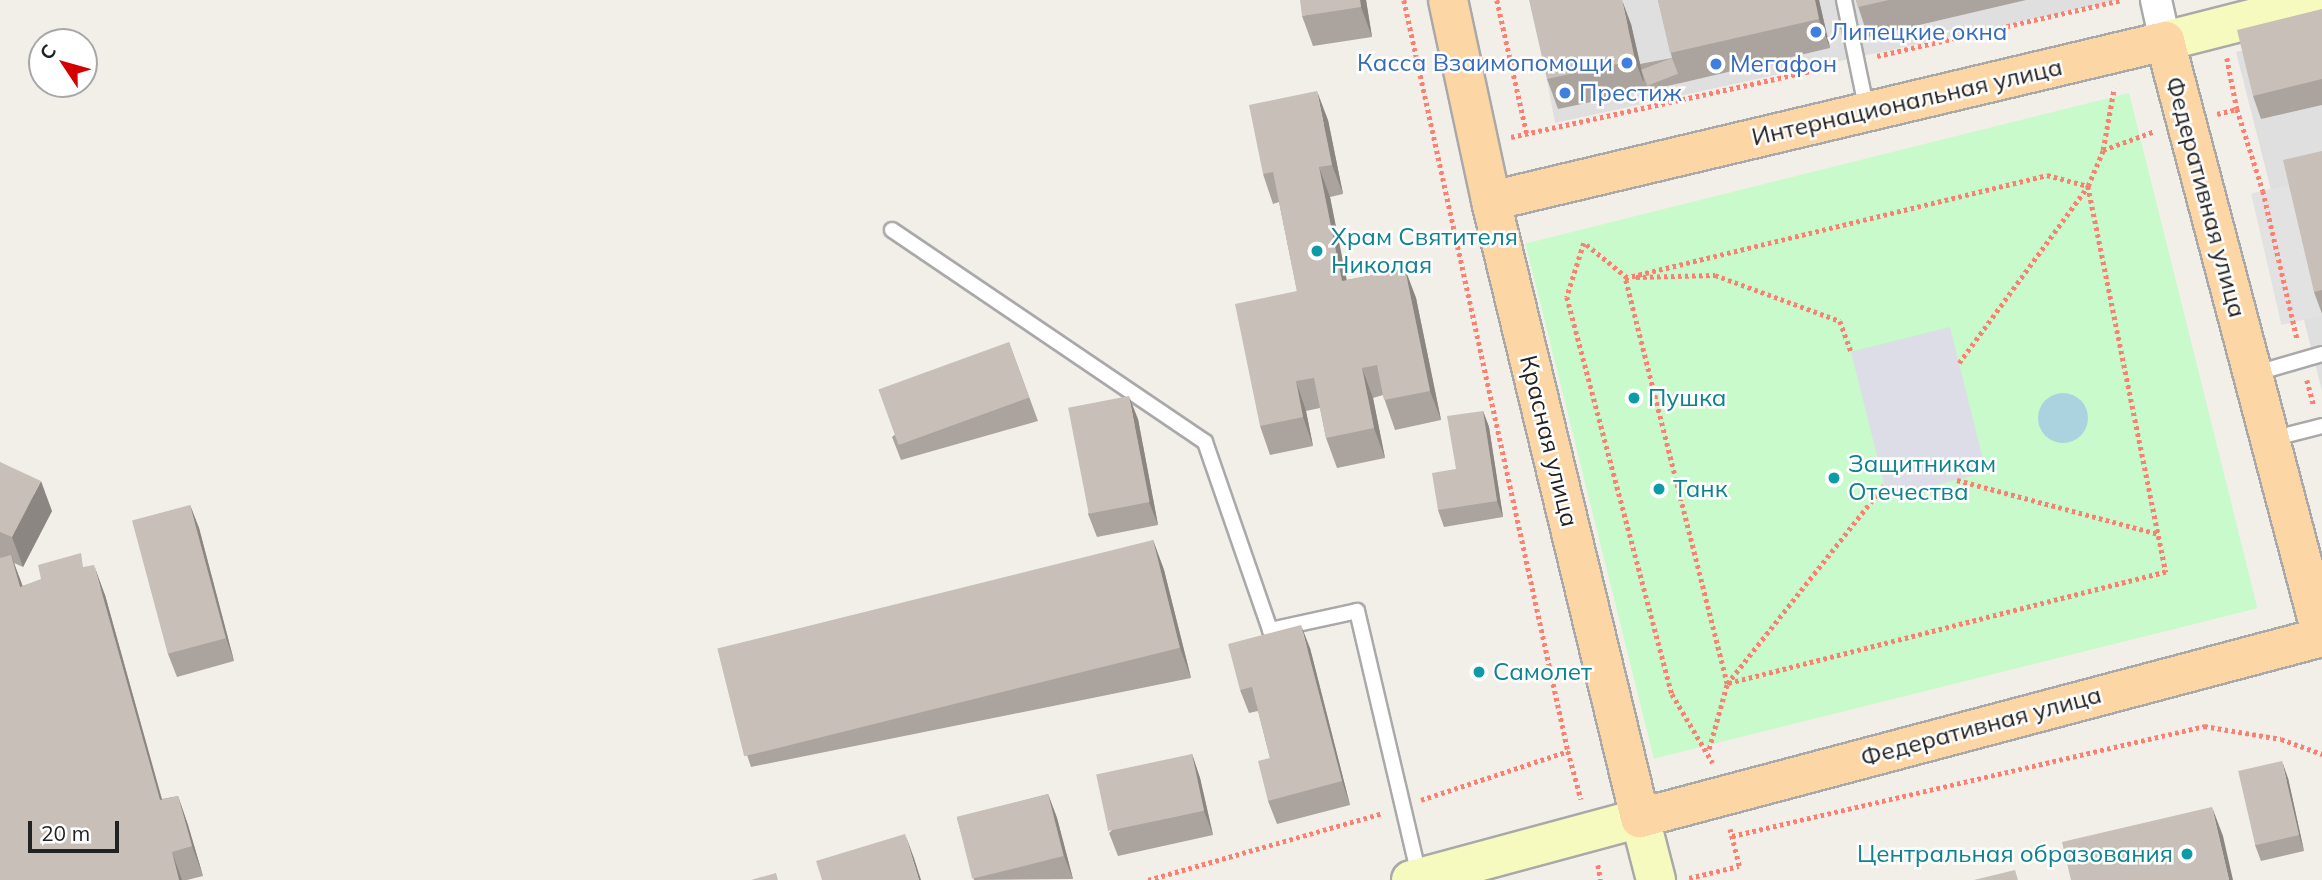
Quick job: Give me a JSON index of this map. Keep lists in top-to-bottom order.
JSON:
{
  "streets": {
    "main road": ["Интернациональная улица", "Федеративная улица", "Красная улица"]
  },
  "crossings": [
    ["Интернациональная улица", "Федеративная улица"],
    ["Интернациональная улица", "Красная улица"],
    ["Федеративная улица", "Красная улица"]
  ],
  "places": [
    "Липецкие окна",
    "Касса Взаимопомощи",
    "Мегафон",
    "Престиж",
    "Храм Святителя Николая",
    "Пушка",
    "Защитникам Отечества",
    "Танк",
    "Самолет",
    "Центральная образования"
  ],
  "scale_bar": "20 m",
  "north": "top left"
}
